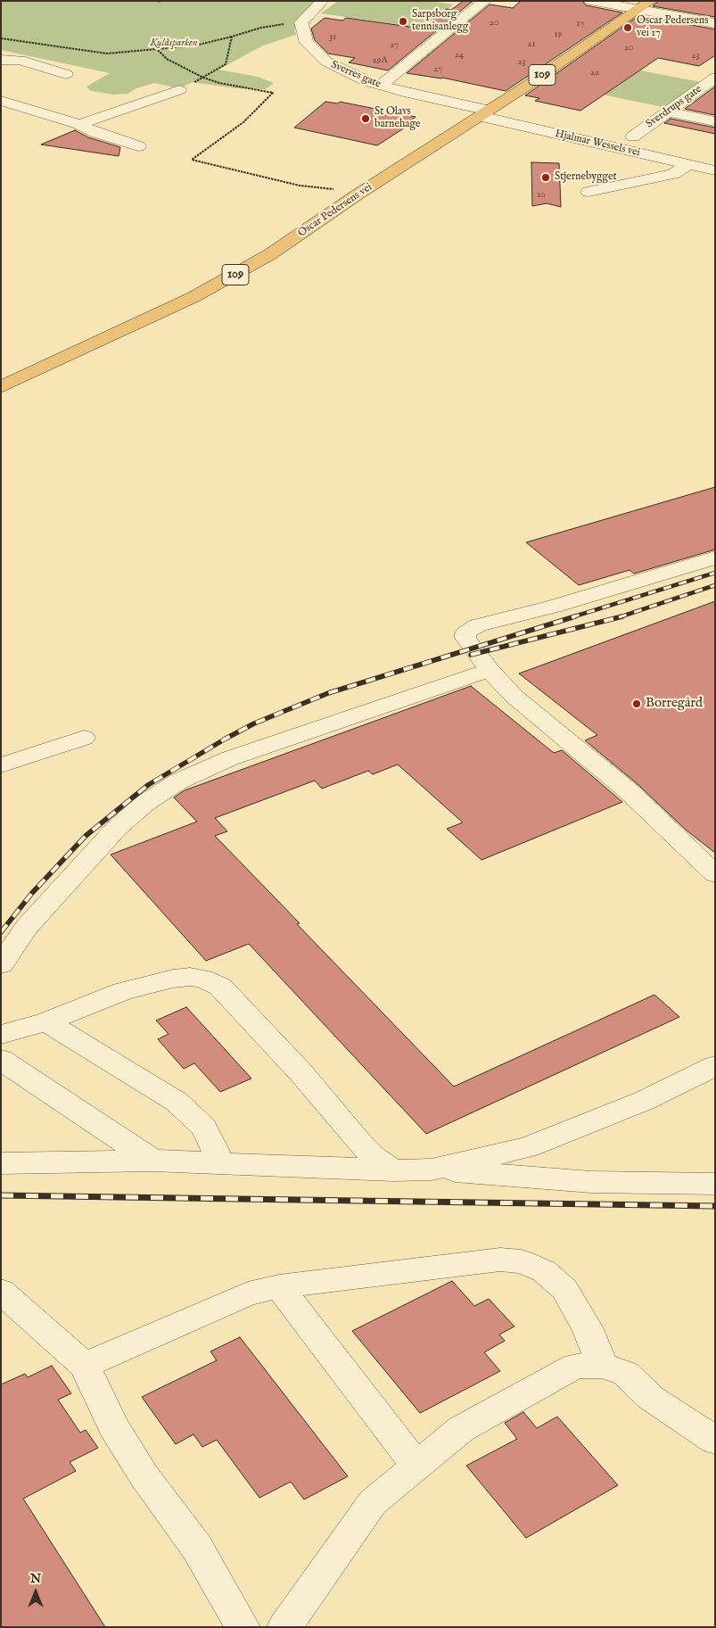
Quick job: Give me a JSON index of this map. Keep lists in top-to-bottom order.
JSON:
{
  "streets": {
    "main road": ["109", "Oscar Pedersens vei"],
    "street": ["Sverres gate", "Sverdrups gate", "Hjalmar Wessels vei"]
  },
  "crossings": [
    ["Sverres gate", "Hjalmar Wessels vei"],
    ["Sverres gate", "Oscar Pedersens vei"],
    ["Hjalmar Wessels vei", "Oscar Pedersens vei"]
  ],
  "parks": ["Kulåsparken"],
  "places": [
    "Sarpsborg tennisanlegg",
    "Oscar Pedersens vei 17",
    "St Olavs barnehage",
    "Stjernebygget",
    "Borregård"
  ],
  "house_numbers": [
    "20",
    "17",
    "19",
    "31",
    "21",
    "27",
    "20",
    "24",
    "23",
    "29A",
    "23",
    "27",
    "22",
    "10"
  ],
  "north": "top"
}
